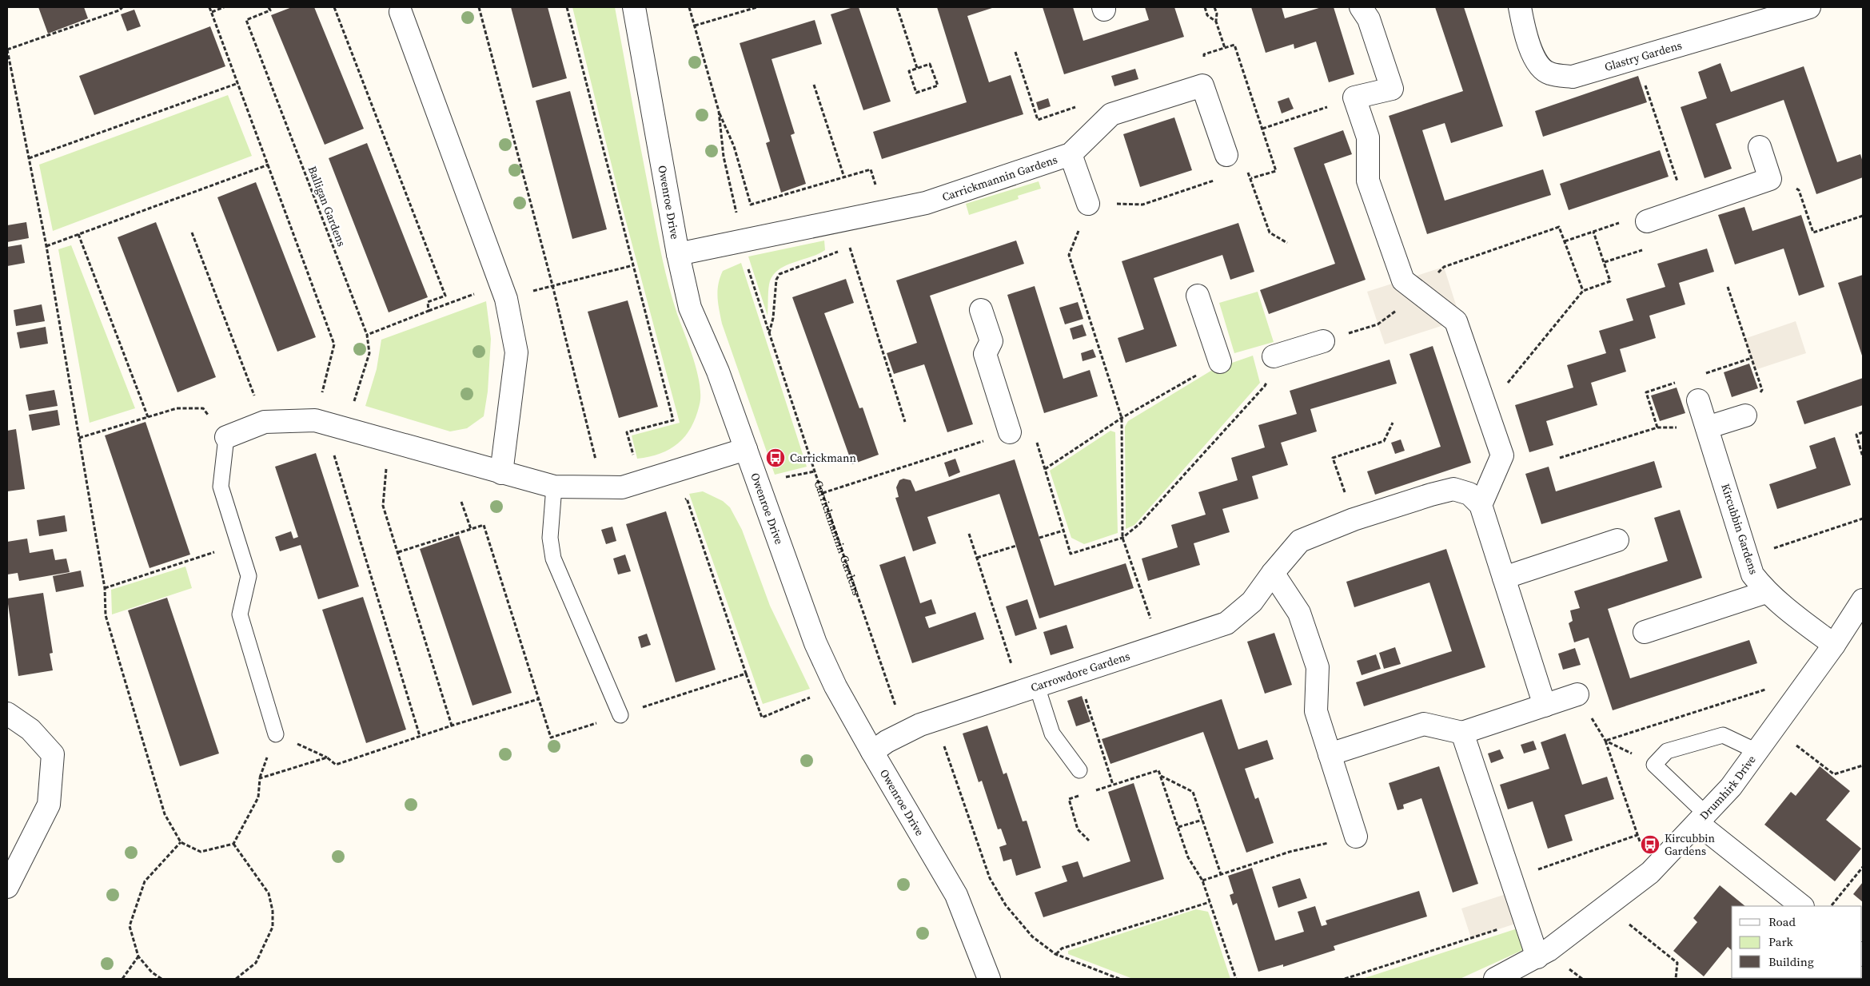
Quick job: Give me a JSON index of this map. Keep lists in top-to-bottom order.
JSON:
{
  "streets": {
    "street": [
      "Glastry Gardens",
      "Carrickmannin Gardens",
      "Owenroe Drive",
      "Kircubbin Gardens",
      "Carrowdore Gardens",
      "Drumhirk Drive"
    ],
    "path": ["Balligan Gardens"]
  },
  "crossings": [
    ["Carrickmannin Gardens", "Owenroe Drive"],
    ["Carrickmannin Gardens", "Carrowdore Gardens"],
    ["Owenroe Drive", "Carrowdore Gardens"],
    ["Kircubbin Gardens", "Drumhirk Drive"]
  ],
  "places": {
    "bus stop": ["Carrickmann", "Kircubbin Gardens"]
  },
  "legend": ["Road", "Park", "Building"]
}
